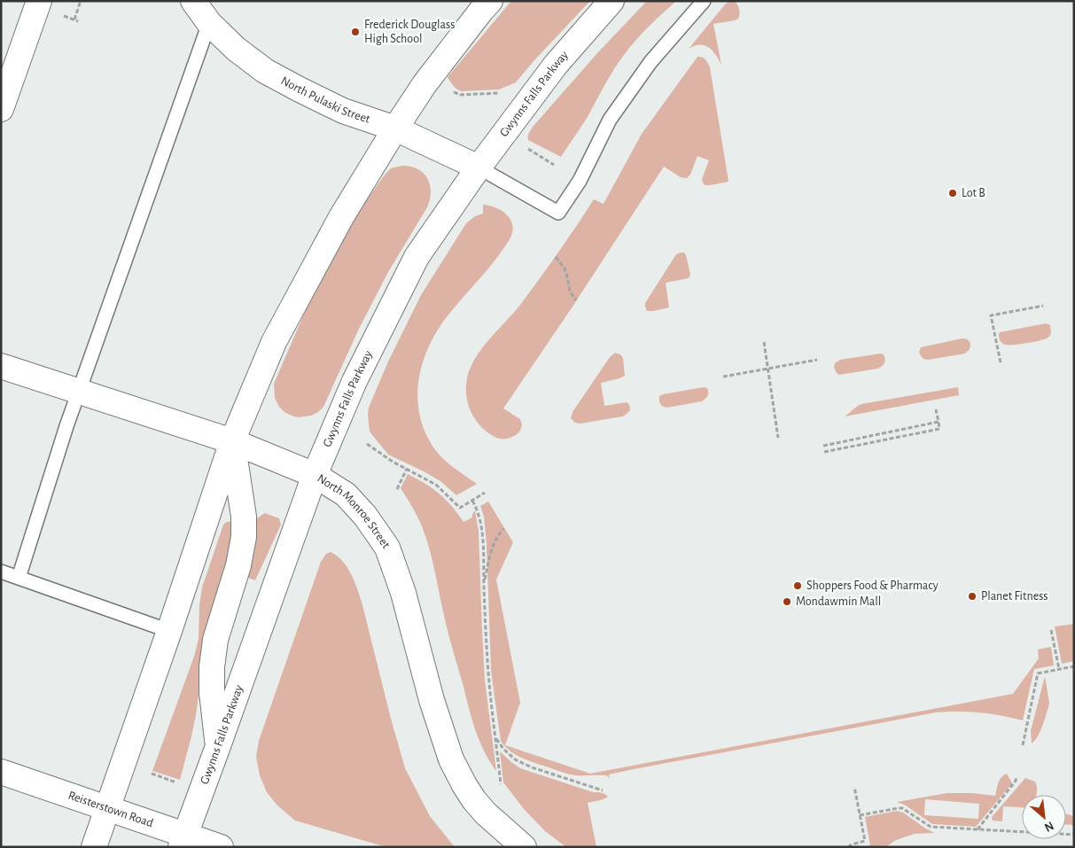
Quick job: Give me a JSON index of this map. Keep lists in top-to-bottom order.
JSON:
{
  "streets": {
    "main road": [
      "Gwynns Falls Parkway",
      "North Pulaski Street",
      "North Monroe Street",
      "Reisterstown Road"
    ]
  },
  "crossings": [
    ["Gwynns Falls Parkway", "North Pulaski Street"],
    ["Gwynns Falls Parkway", "North Monroe Street"],
    ["Gwynns Falls Parkway", "Reisterstown Road"]
  ],
  "places": [
    "Frederick Douglass High School",
    "Lot B",
    "Shoppers Food & Pharmacy",
    "Planet Fitness",
    "Mondawmin Mall"
  ],
  "north": "bottom right"
}
